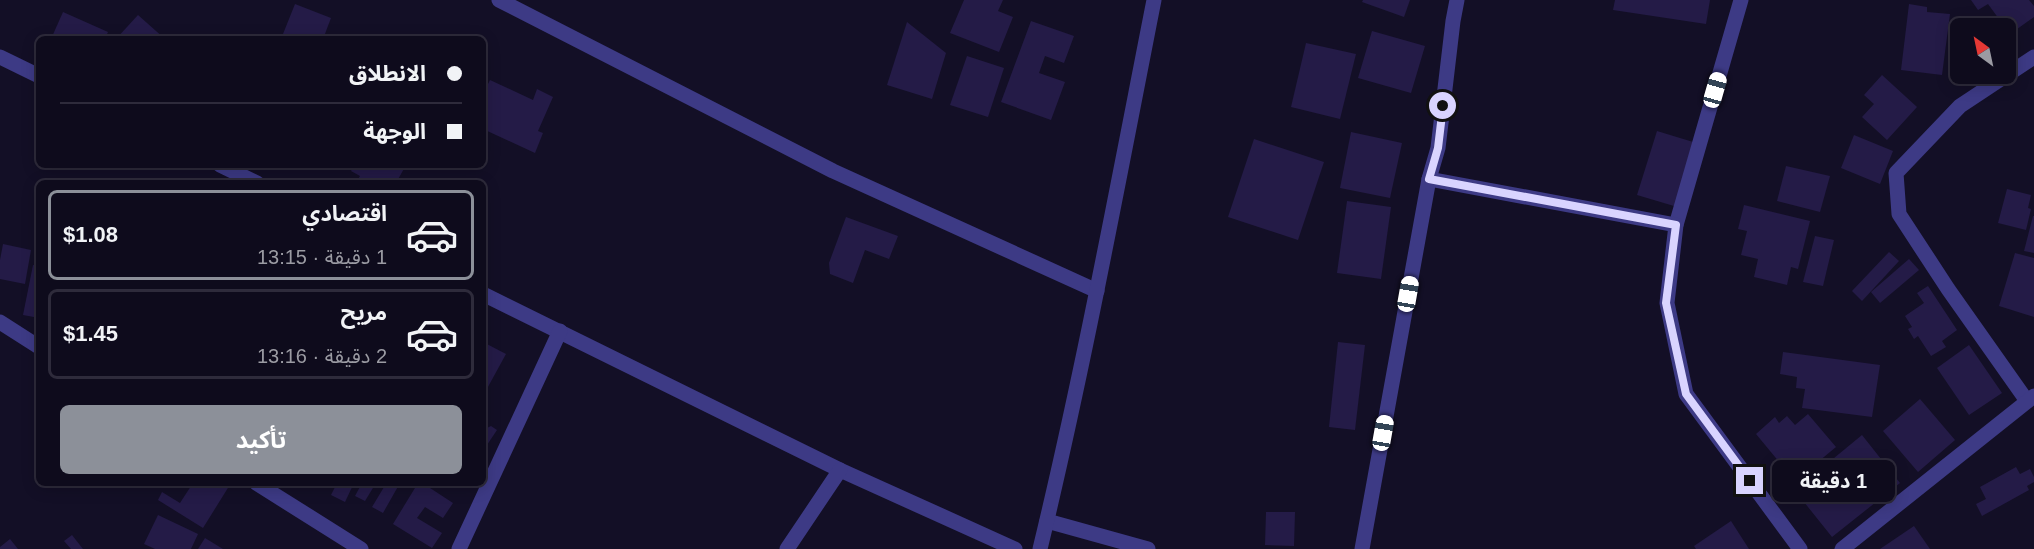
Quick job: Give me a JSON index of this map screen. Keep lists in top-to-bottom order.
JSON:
{
  "north": "top left",
  "page": {
    "banner": ["الانطلاق", "الوجهة"],
    "list": [
      {
        "name": "اقتصادي",
        "note": "1 دقيقة · 13:15",
        "value": "$1.08"
      },
      {
        "name": "مريح",
        "note": "2 دقيقة · 13:16",
        "value": "$1.45"
      }
    ],
    "buttons": "تأكيد",
    "bubble": "1 دقيقة"
  }
}
